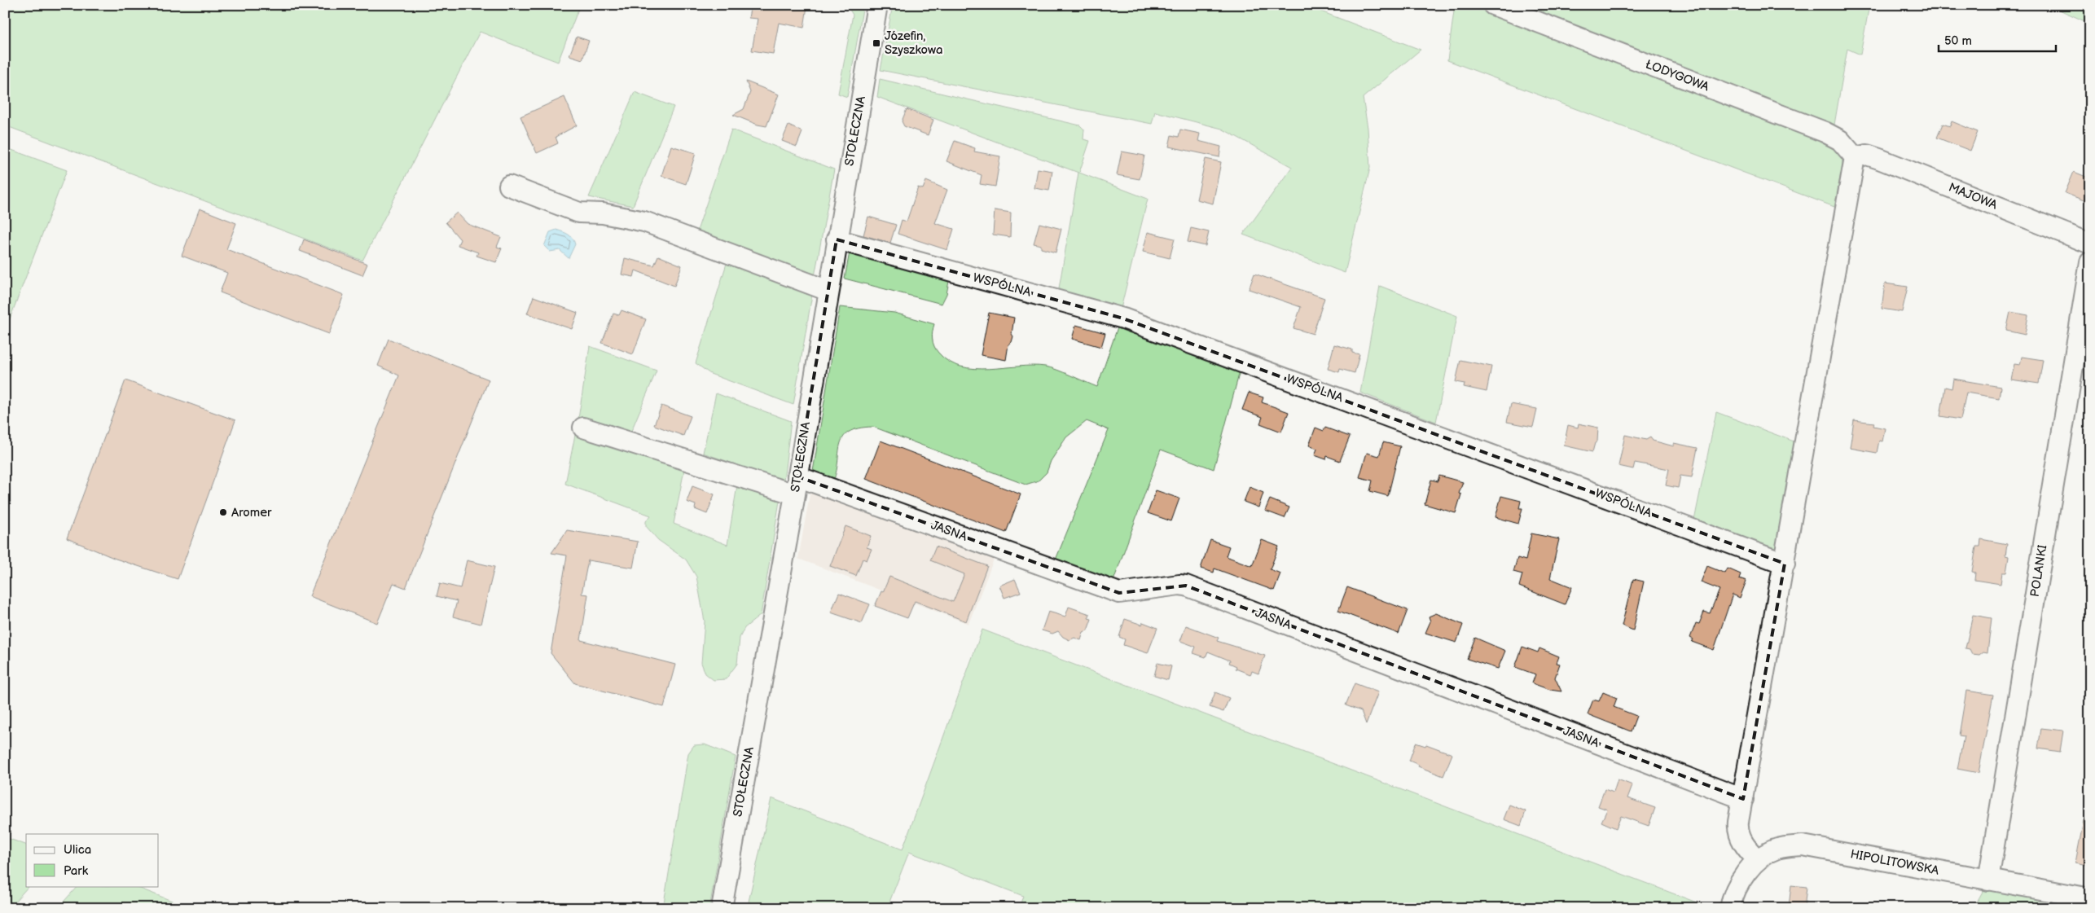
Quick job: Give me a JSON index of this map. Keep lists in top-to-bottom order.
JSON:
{
  "streets": {
    "street": [
      "ŁODYGOWA",
      "STOŁECZNA",
      "MAJOWA",
      "WSPÓLNA",
      "JASNA",
      "POLANKI",
      "HIPOLITOWSKA"
    ]
  },
  "crossings": [
    ["ŁODYGOWA", "MAJOWA"],
    ["STOŁECZNA", "WSPÓLNA"],
    ["STOŁECZNA", "JASNA"],
    ["POLANKI", "HIPOLITOWSKA"]
  ],
  "places": {
    "transit": ["Józefin, Szyszkowa"],
    "other": ["Aromer"]
  },
  "legend": ["Ulica", "Park"],
  "scale_bar": "50 m"
}
